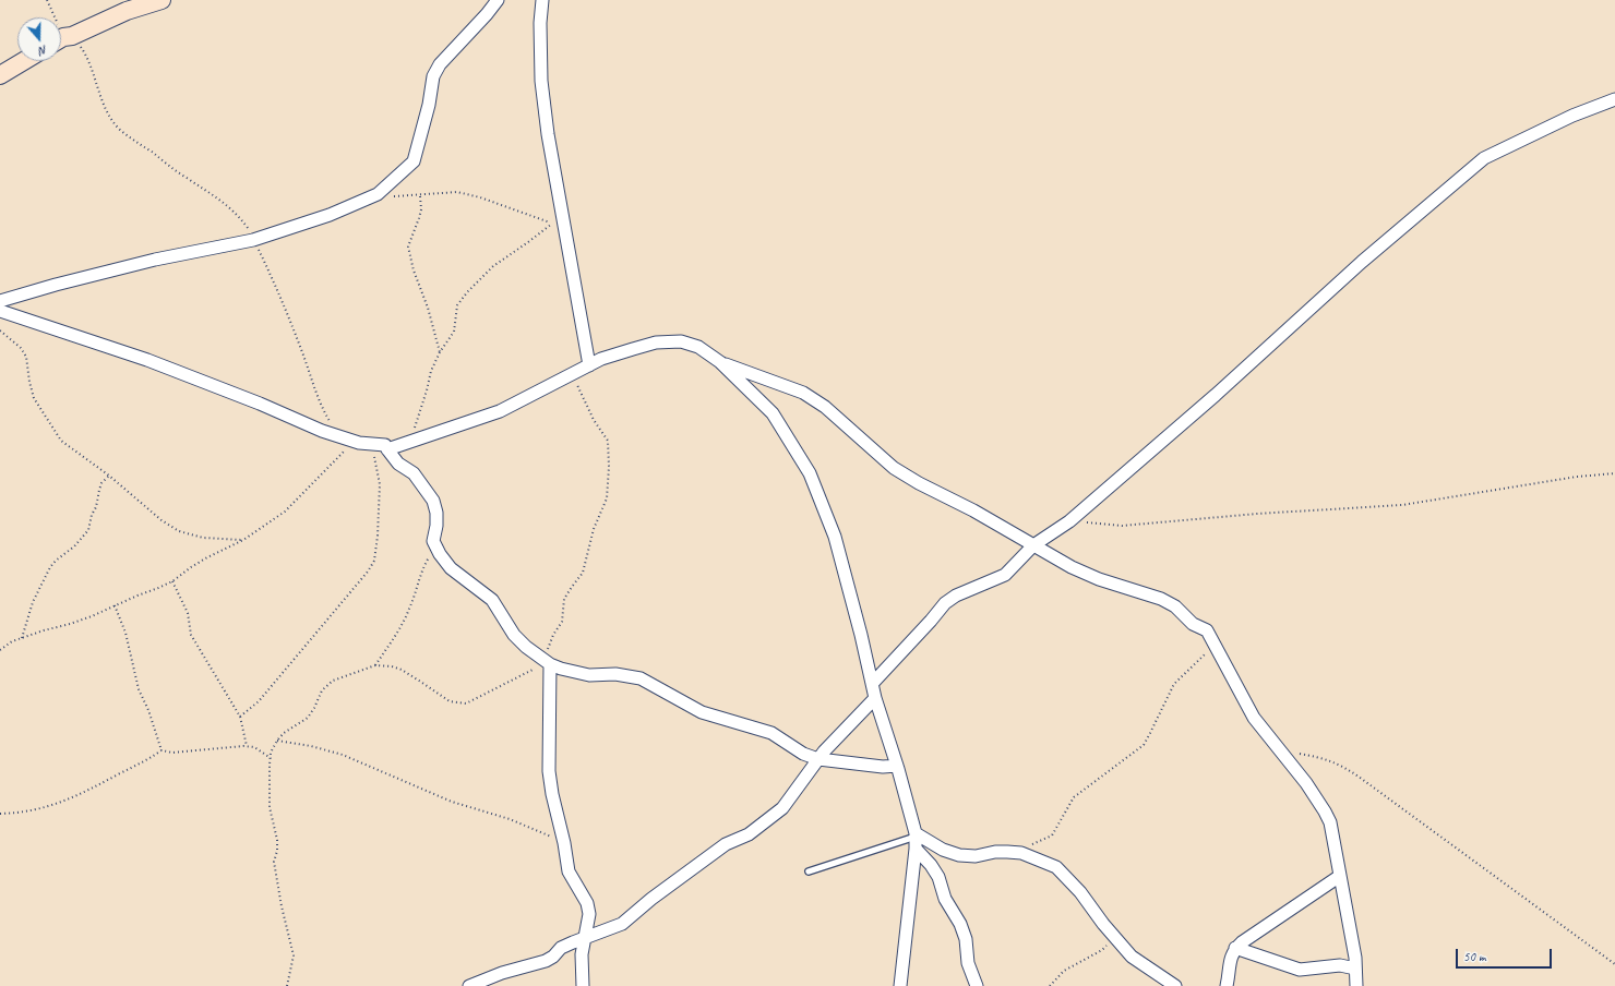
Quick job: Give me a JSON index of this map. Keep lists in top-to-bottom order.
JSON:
{
  "scale_bar": "50 m",
  "north": "bottom"
}
